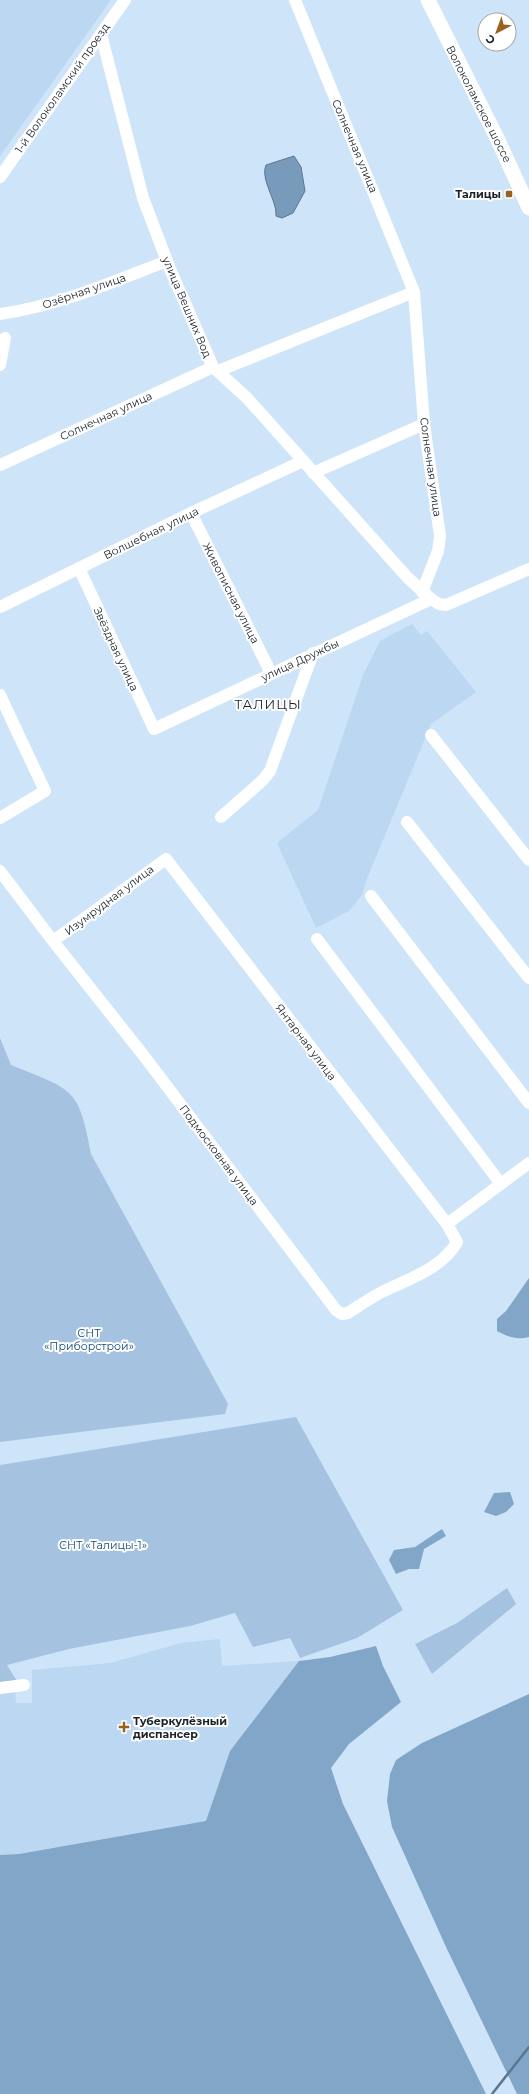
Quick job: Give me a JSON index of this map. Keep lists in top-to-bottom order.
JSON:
{
  "streets": {
    "main road": ["Волоколамское шоссе"],
    "street": [
      "1-й Волоколамский проезд",
      "Солнечная улица",
      "Озёрная улица",
      "улица Вешних Вод",
      "Волшебная улица",
      "Живописная улица",
      "Звёздная улица",
      "улица Дружбы",
      "Изумрудная улица",
      "Янтарная улица",
      "Подмосковная улица"
    ]
  },
  "crossings": [
    ["1-й Волоколамский проезд", "улица Вешних Вод"],
    ["Солнечная улица", "улица Вешних Вод"],
    ["Солнечная улица", "улица Дружбы"],
    ["Озёрная улица", "улица Вешних Вод"],
    ["улица Вешних Вод", "Волшебная улица"],
    ["улица Вешних Вод", "улица Дружбы"],
    ["Волшебная улица", "Живописная улица"],
    ["Волшебная улица", "Звёздная улица"],
    ["Живописная улица", "улица Дружбы"],
    ["Звёздная улица", "улица Дружбы"],
    ["Изумрудная улица", "Янтарная улица"],
    ["Изумрудная улица", "Подмосковная улица"],
    ["Янтарная улица", "Подмосковная улица"]
  ],
  "districts": ["ТАЛИЦЫ"],
  "parks": ["СНТ «Приборстрой»", "СНТ «Талицы-1»"],
  "places": {
    "transit": ["Талицы"],
    "health": ["Туберкулёзный диспансер"]
  },
  "north": "bottom left"
}
